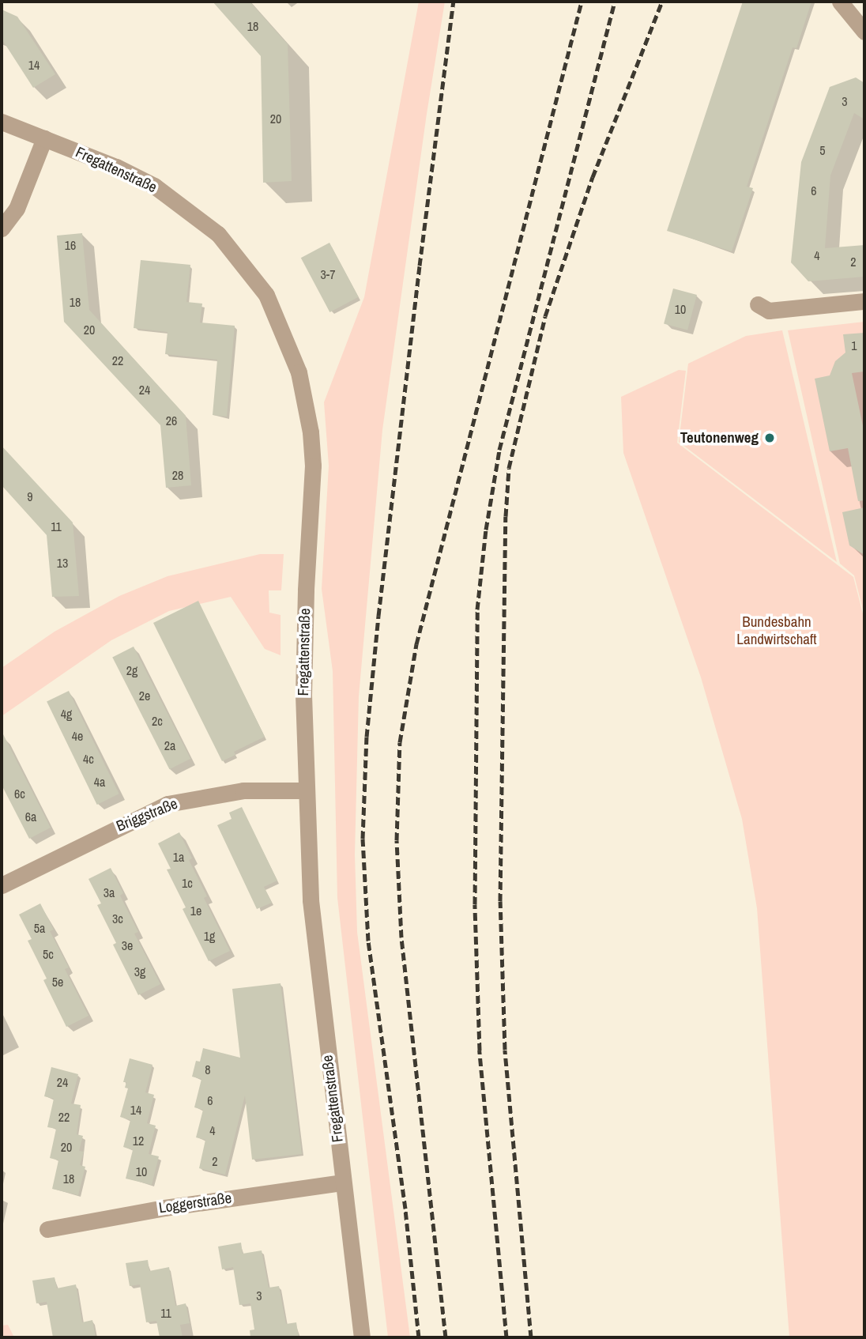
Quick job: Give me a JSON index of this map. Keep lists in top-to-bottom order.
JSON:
{
  "streets": {
    "street": ["Fregattenstraße", "Briggstraße", "Loggerstraße"]
  },
  "crossings": [
    ["Fregattenstraße", "Briggstraße"],
    ["Fregattenstraße", "Loggerstraße"]
  ],
  "parks": ["Bundesbahn Landwirtschaft"],
  "places": ["Teutonenweg"],
  "house_numbers": [
    "18",
    "14",
    "3",
    "20",
    "5",
    "6",
    "16",
    "4",
    "2",
    "3-7",
    "18",
    "10",
    "20",
    "1",
    "22",
    "24",
    "26",
    "28",
    "9",
    "11",
    "13",
    "2g",
    "2e",
    "4g",
    "2c",
    "4e",
    "2a",
    "4c",
    "4a",
    "6c",
    "6a",
    "1a",
    "1c",
    "3a",
    "1e",
    "3c",
    "5a",
    "1g",
    "3e",
    "5c",
    "3g",
    "5e",
    "8",
    "24",
    "6",
    "14",
    "22",
    "4",
    "12",
    "20",
    "2",
    "10",
    "18",
    "3",
    "11"
  ]
}
